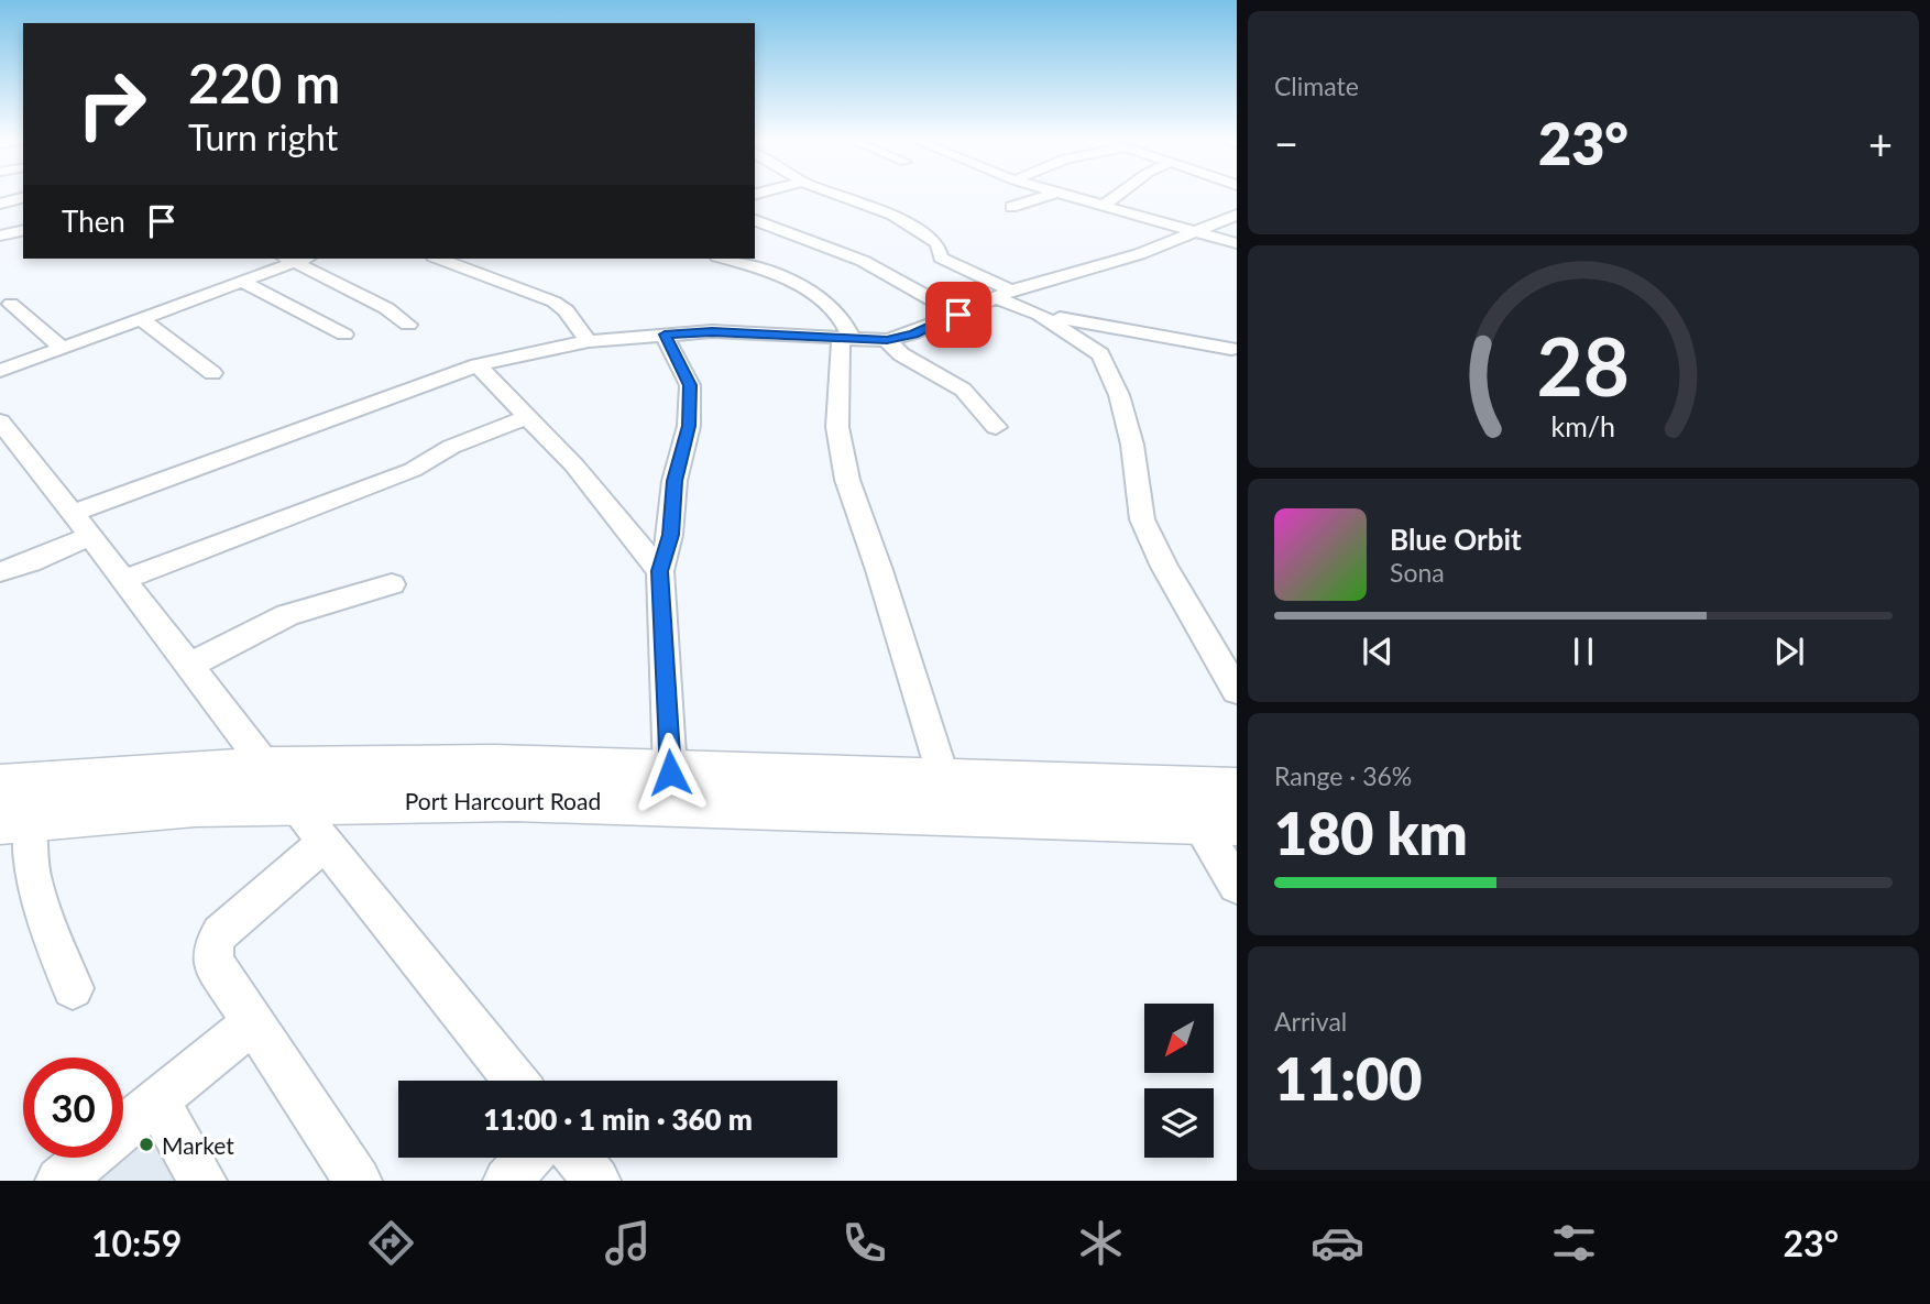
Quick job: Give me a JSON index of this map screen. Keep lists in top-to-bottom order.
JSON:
{
  "streets": {
    "highway": ["Port Harcourt Road"]
  },
  "places": ["Market"],
  "north": "bottom left",
  "page": {
    "tile": [
      "Climate",
      ["Range · 36%", "180 km"],
      ["Arrival", "11:00"]
    ],
    "turn": ["220 m", "Turn right"],
    "heat": ["−", "23°", "+"],
    "then": "Then",
    "song": ["Blue Orbit", "Sona"],
    "limit": "30",
    "trip": "11:00 · 1 min · 360 m",
    "tabs": ["10:59", "23°"],
    "gauge": ["28", "km/h"]
  }
}
